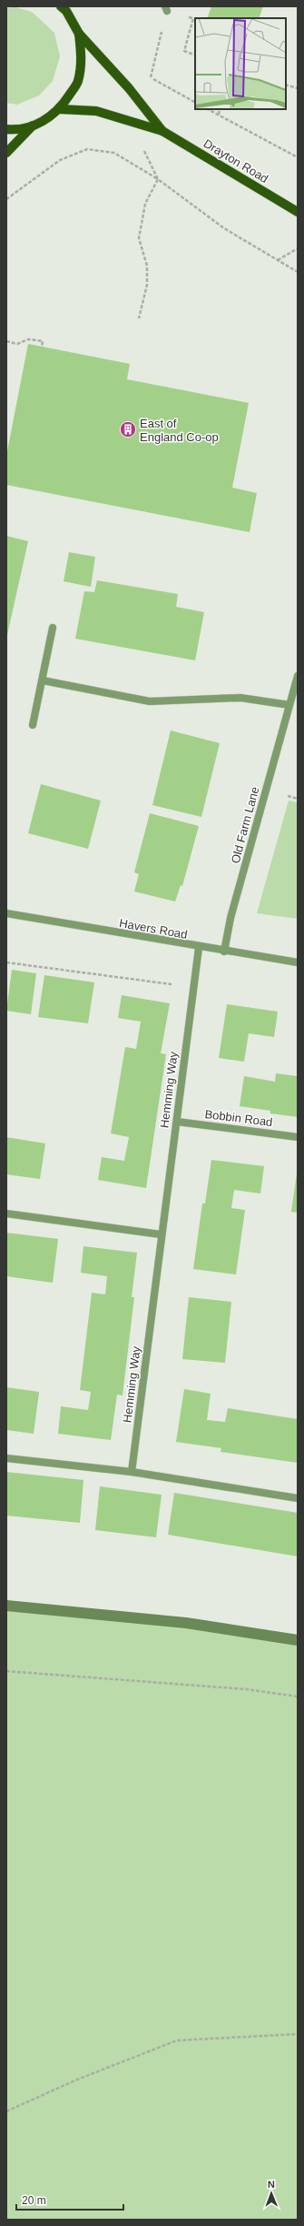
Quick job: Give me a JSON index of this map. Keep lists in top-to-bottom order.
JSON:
{
  "streets": {
    "main road": ["Drayton Road"],
    "street": [
      "Old Farm Lane",
      "Havers Road",
      "Hemming Way",
      "Bobbin Road"
    ]
  },
  "crossings": [
    ["Old Farm Lane", "Havers Road"],
    ["Havers Road", "Hemming Way"],
    ["Hemming Way", "Bobbin Road"]
  ],
  "places": {
    "building": ["East of England Co-op"]
  },
  "scale_bar": "20 m",
  "north": "top"
}
